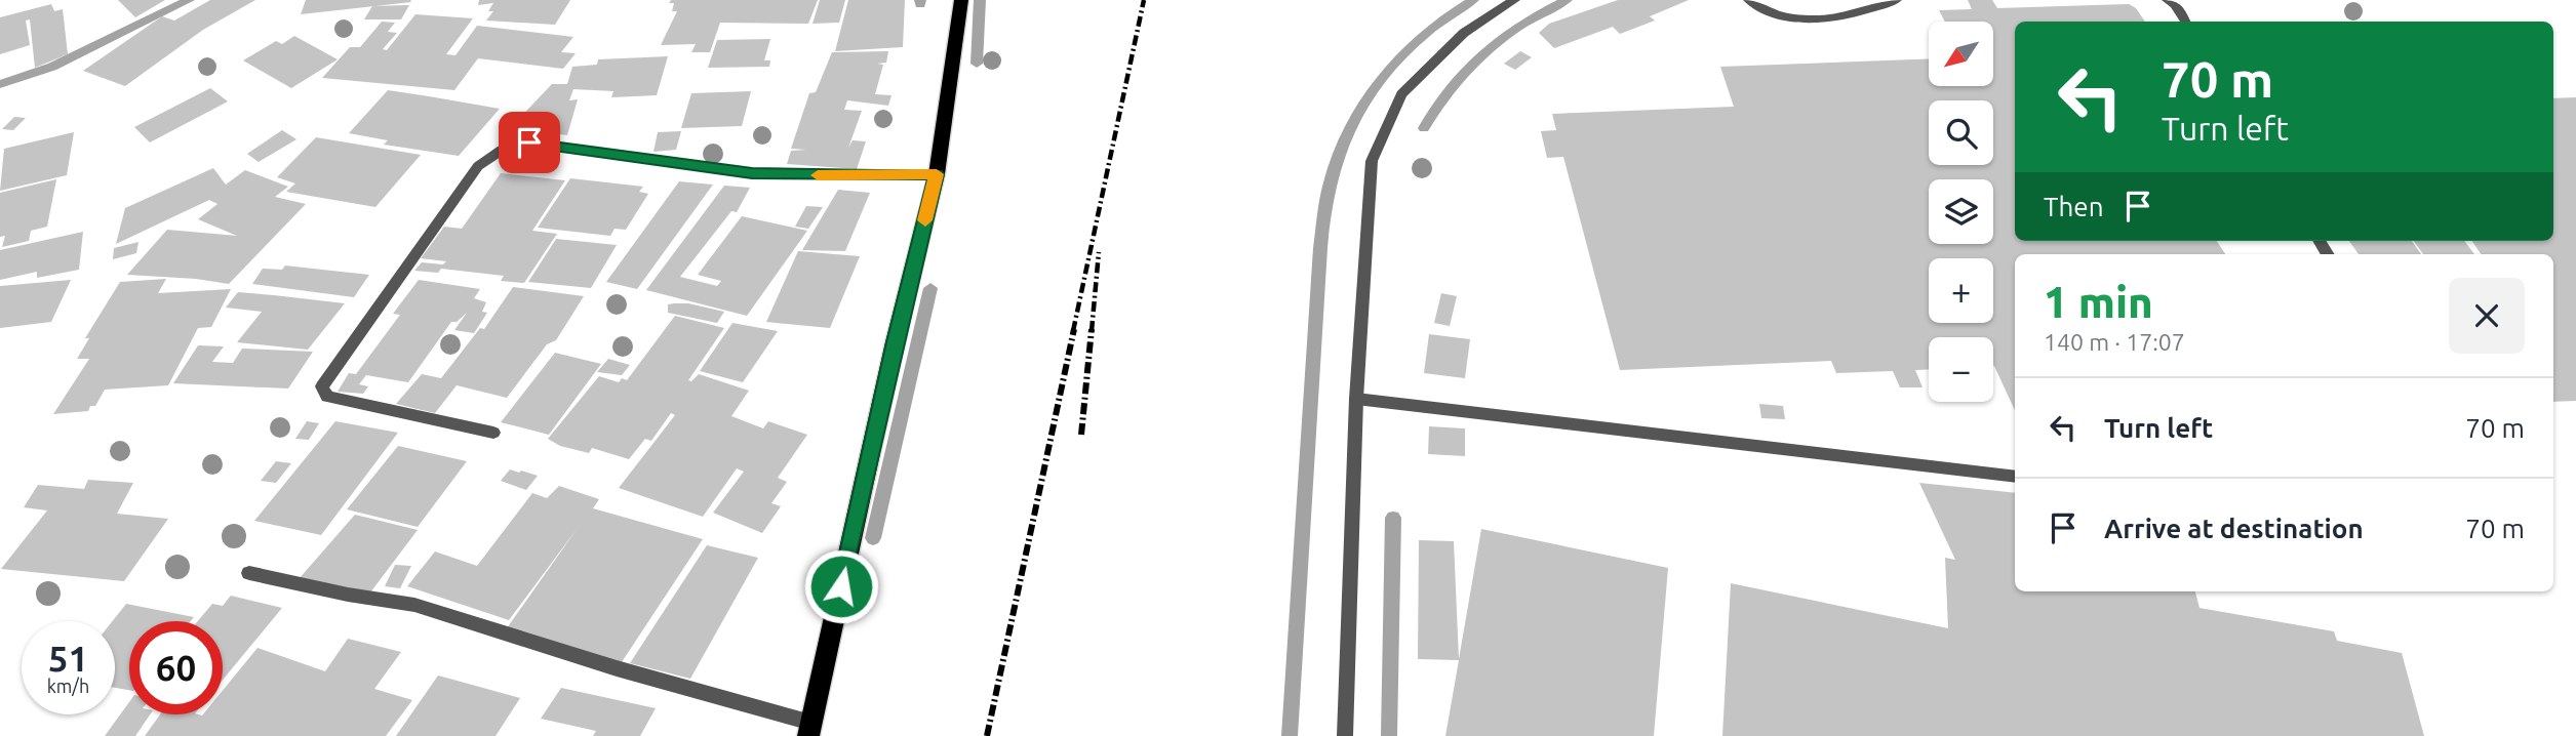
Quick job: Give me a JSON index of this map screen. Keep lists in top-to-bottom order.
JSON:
{
  "north": "bottom left",
  "page": {
    "map_buttons": ["+", "−"],
    "turn": ["70 m", "Turn left"],
    "then": "Then",
    "heading": ["1 min", "140 m · 17:07"],
    "list": [
      {
        "name": "Turn left",
        "value": "70 m"
      },
      {
        "name": "Arrive at destination",
        "value": "70 m"
      }
    ],
    "speed": "51 km/h",
    "limit": "60"
  }
}
